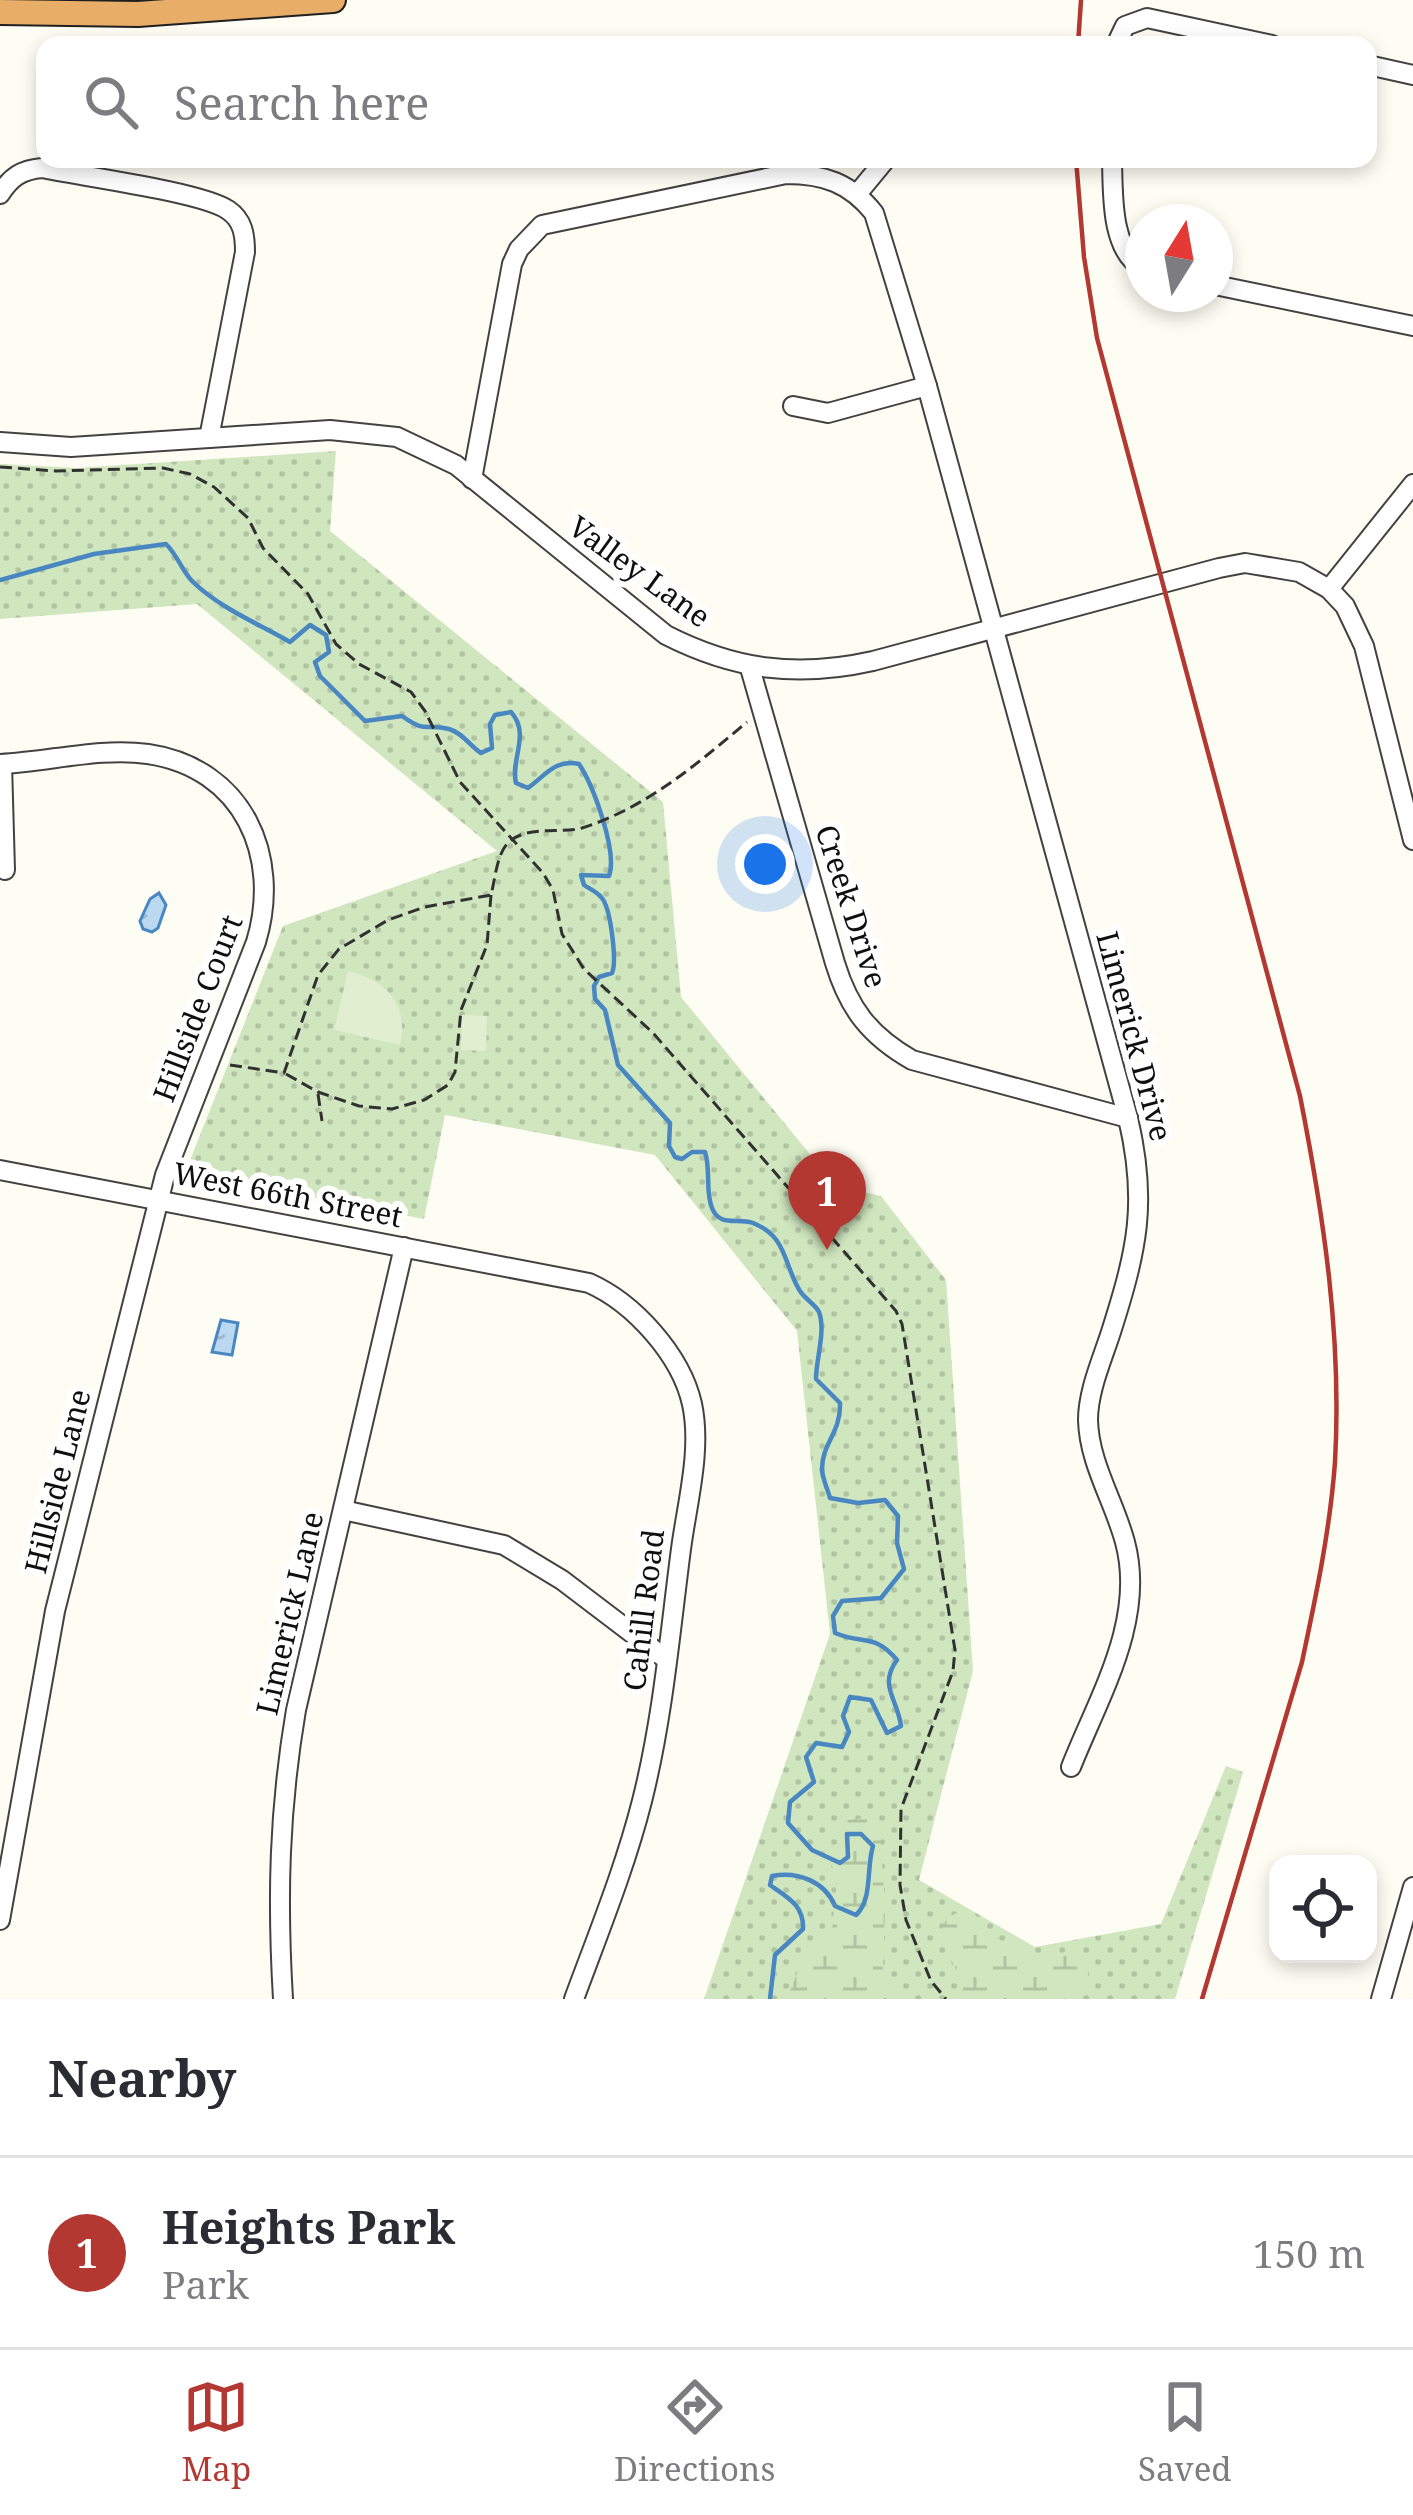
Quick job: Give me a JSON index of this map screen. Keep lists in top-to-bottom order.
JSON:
{
  "streets": {
    "street": [
      "Valley Lane",
      "Creek Drive",
      "Hillside Court",
      "Limerick Drive",
      "West 66th Street",
      "Hillside Lane",
      "Cahill Road",
      "Limerick Lane"
    ]
  },
  "crossings": [
    ["Valley Lane", "Creek Drive"],
    ["Valley Lane", "Limerick Drive"],
    ["Creek Drive", "Limerick Drive"],
    ["Hillside Court", "West 66th Street"],
    ["Hillside Court", "Hillside Lane"],
    ["West 66th Street", "Hillside Lane"],
    ["West 66th Street", "Cahill Road"],
    ["West 66th Street", "Limerick Lane"]
  ],
  "north": "top",
  "page": {
    "search": "Search here",
    "pins": "1",
    "heading": "Nearby",
    "list": [
      {
        "mark": "1",
        "name": "Heights Park",
        "note": "Park",
        "value": "150 m"
      }
    ],
    "nav": ["Map", "Directions", "Saved"]
  }
}
